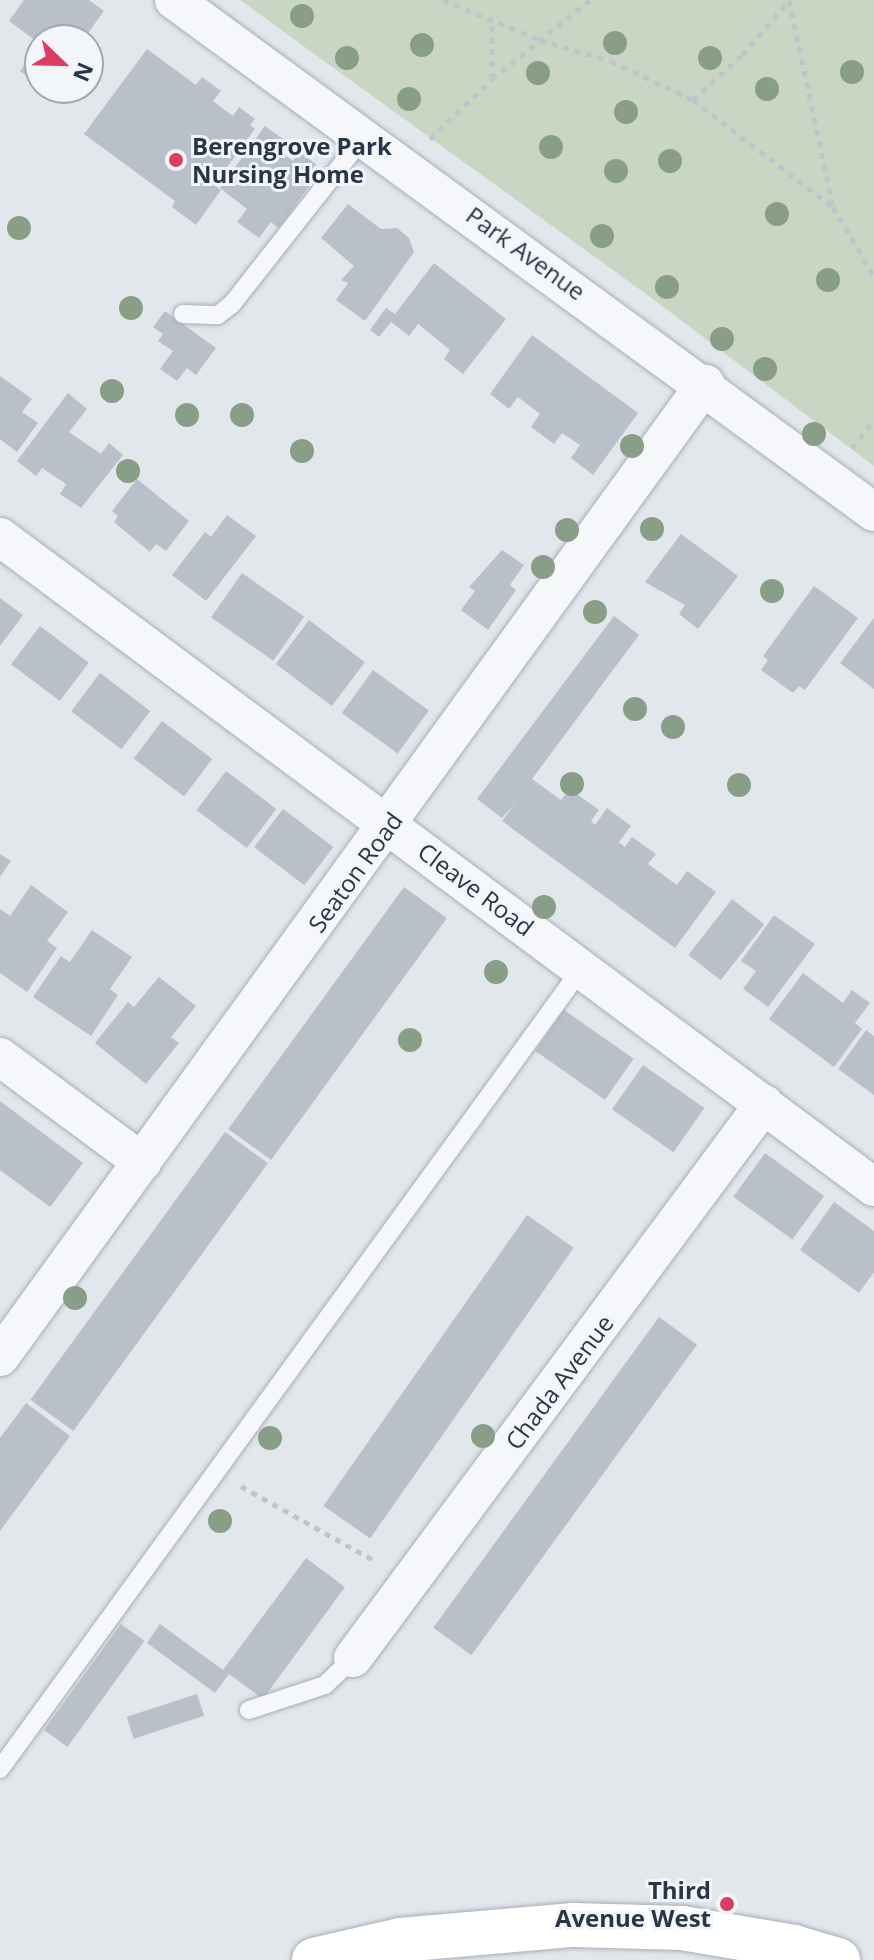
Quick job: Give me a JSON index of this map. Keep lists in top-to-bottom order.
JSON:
{
  "streets": {
    "street": [
      "Park Avenue",
      "Seaton Road",
      "Cleave Road",
      "Chada Avenue"
    ]
  },
  "crossings": [
    ["Park Avenue", "Seaton Road"],
    ["Seaton Road", "Cleave Road"],
    ["Cleave Road", "Chada Avenue"]
  ],
  "places": ["Berengrove Park Nursing Home", "Third Avenue West"],
  "north": "bottom right"
}
